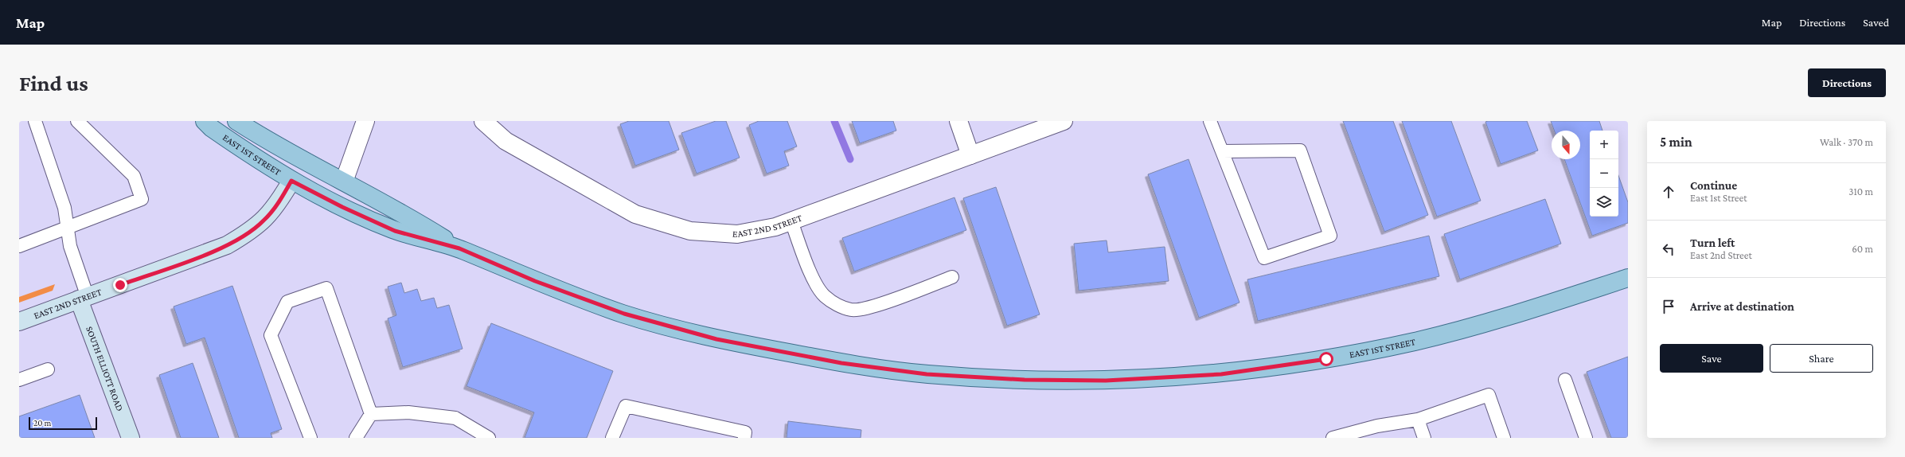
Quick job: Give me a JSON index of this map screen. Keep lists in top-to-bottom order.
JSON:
{
  "streets": {
    "main road": ["EAST 1ST STREET"],
    "street": ["EAST 2ND STREET", "SOUTH ELLIOTT ROAD"]
  },
  "crossings": [
    ["EAST 1ST STREET", "EAST 2ND STREET"],
    ["EAST 2ND STREET", "SOUTH ELLIOTT ROAD"]
  ],
  "scale_bar": "20 m",
  "north": "bottom",
  "page": {
    "header": "Map",
    "nav": ["Map", "Directions", "Saved"],
    "buttons": [
      "Directions",
      ["Save", "Share"]
    ],
    "title": "Find us",
    "heading": ["5 min", "Walk · 370 m"],
    "map_buttons": ["+", "−"],
    "list": [
      ["Continue", "East 1st Street", "310 m"],
      ["Turn left", "East 2nd Street", "60 m"],
      "Arrive at destination"
    ],
    "scale": "20 m"
  }
}
